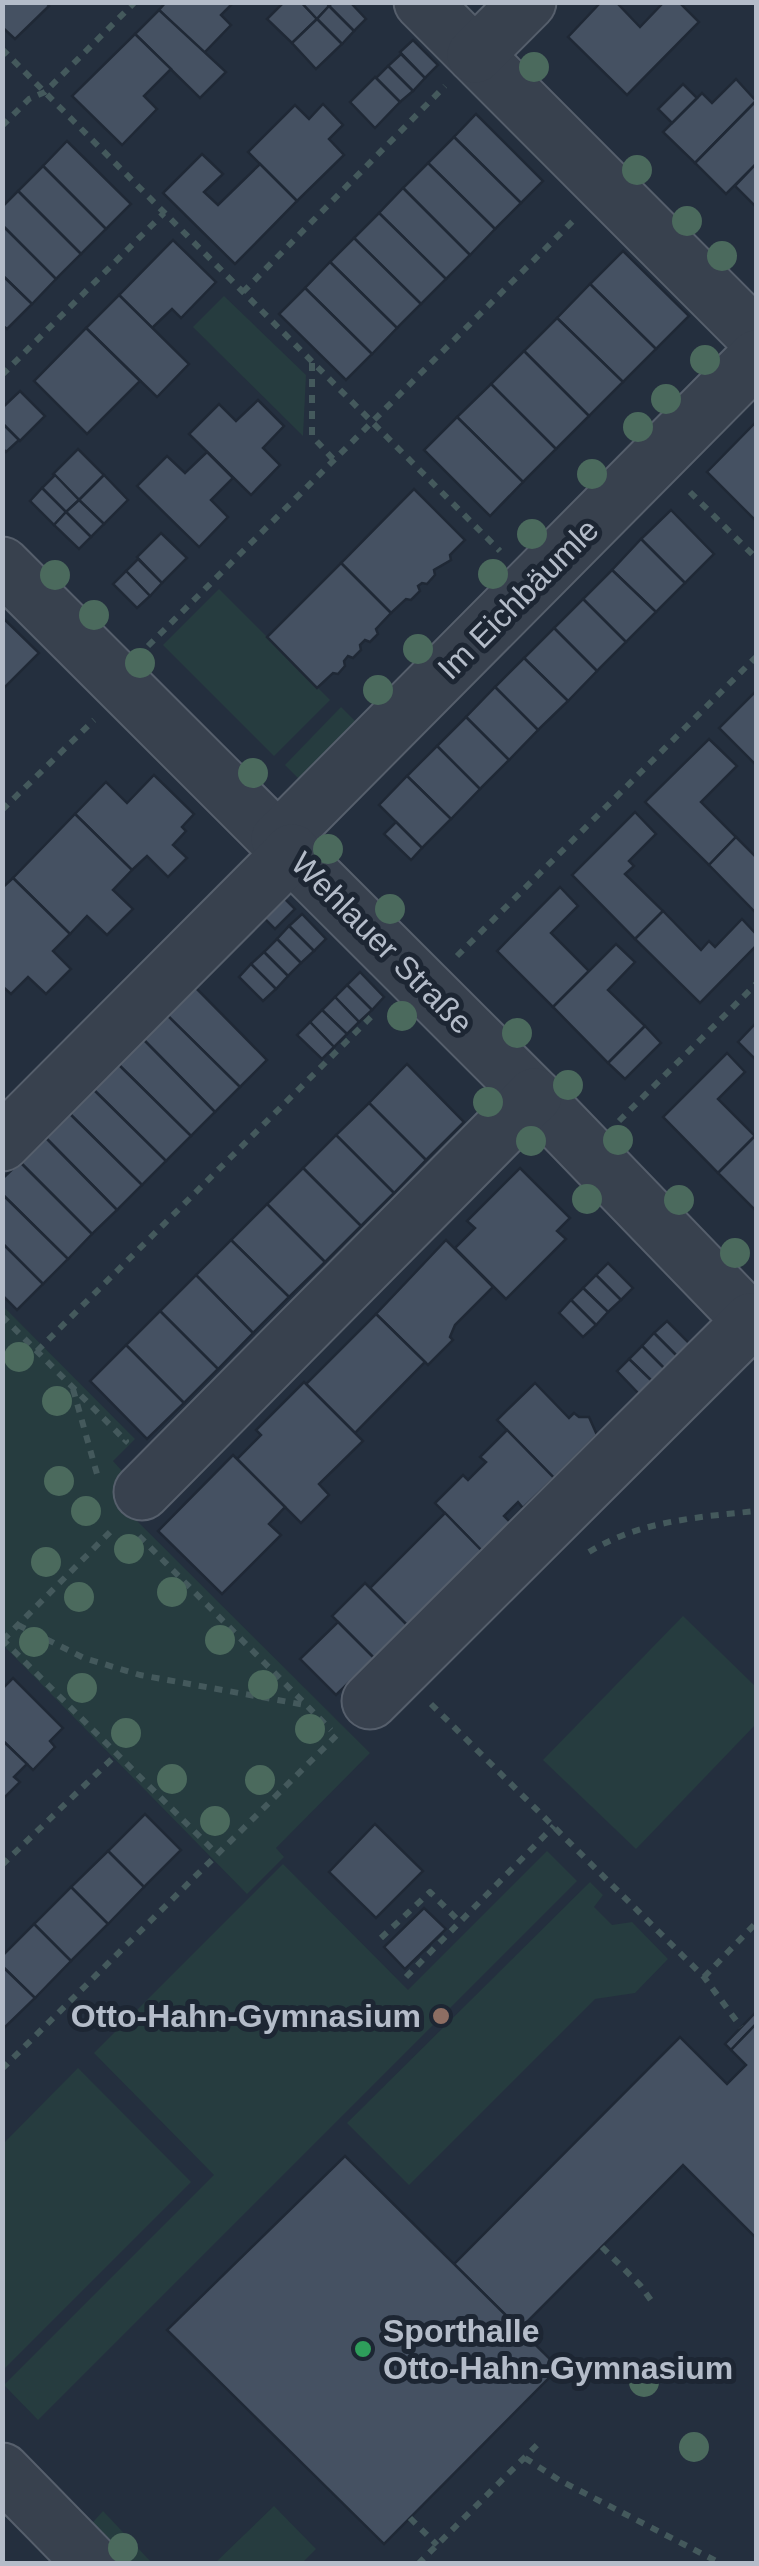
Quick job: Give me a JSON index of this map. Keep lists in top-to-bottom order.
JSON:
{
  "streets": {
    "street": ["Im Eichbäumle", "Wehlauer Straße"]
  },
  "crossings": [
    ["Im Eichbäumle", "Wehlauer Straße"]
  ],
  "places": ["Otto-Hahn-Gymnasium", "Sporthalle Otto-Hahn-Gymnasium"]
}
